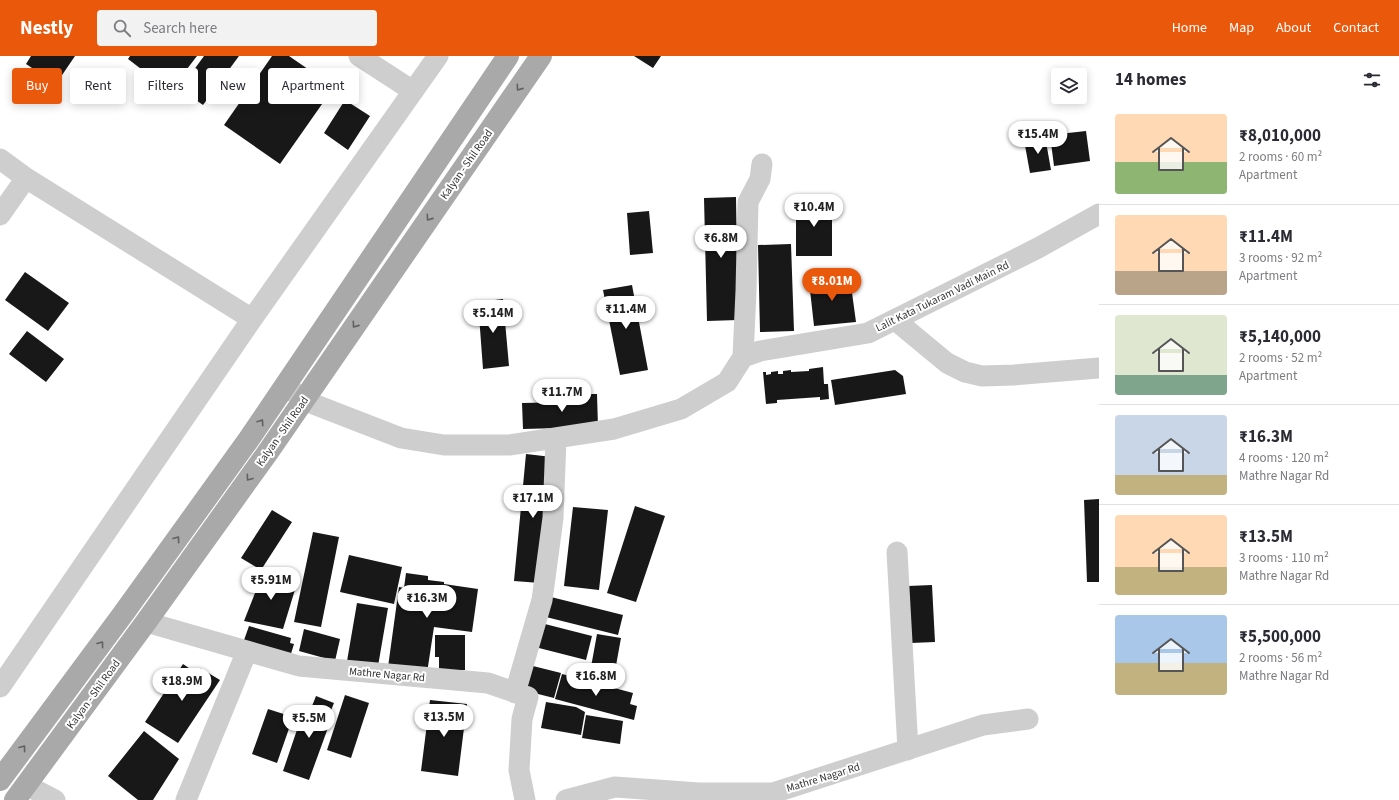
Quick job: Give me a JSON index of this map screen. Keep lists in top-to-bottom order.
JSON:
{
  "streets": {
    "main road": ["Kalyan - Shil Road"],
    "street": ["Lalit Kata Tukaram Vadi Main Rd", "Mathre Nagar Rd"]
  },
  "crossings": [
    ["Kalyan - Shil Road", "Mathre Nagar Rd"]
  ],
  "page": {
    "header": "Nestly",
    "search": "Search here",
    "nav": [
      "Home",
      "Map",
      "About",
      "Contact"
    ],
    "heading": "14 homes",
    "chip": [
      "Buy",
      "Rent",
      "Filters",
      "New",
      "Apartment"
    ],
    "list": [
      {
        "name": "₹8,010,000",
        "note": "2 rooms · 60 m² · Apartment"
      },
      {
        "name": "₹11.4M",
        "note": "3 rooms · 92 m² · Apartment"
      },
      {
        "name": "₹5,140,000",
        "note": "2 rooms · 52 m² · Apartment"
      },
      {
        "name": "₹16.3M",
        "note": "4 rooms · 120 m² · Mathre Nagar Rd"
      },
      {
        "name": "₹13.5M",
        "note": "3 rooms · 110 m² · Mathre Nagar Rd"
      },
      {
        "name": "₹5,500,000",
        "note": "2 rooms · 56 m² · Mathre Nagar Rd"
      }
    ],
    "price": [
      "₹15.4M",
      "₹10.4M",
      "₹6.8M",
      "₹8.01M",
      "₹11.4M",
      "₹5.14M",
      "₹11.7M",
      "₹17.1M",
      "₹5.91M",
      "₹16.3M",
      "₹16.8M",
      "₹18.9M",
      "₹13.5M",
      "₹5.5M"
    ]
  }
}
